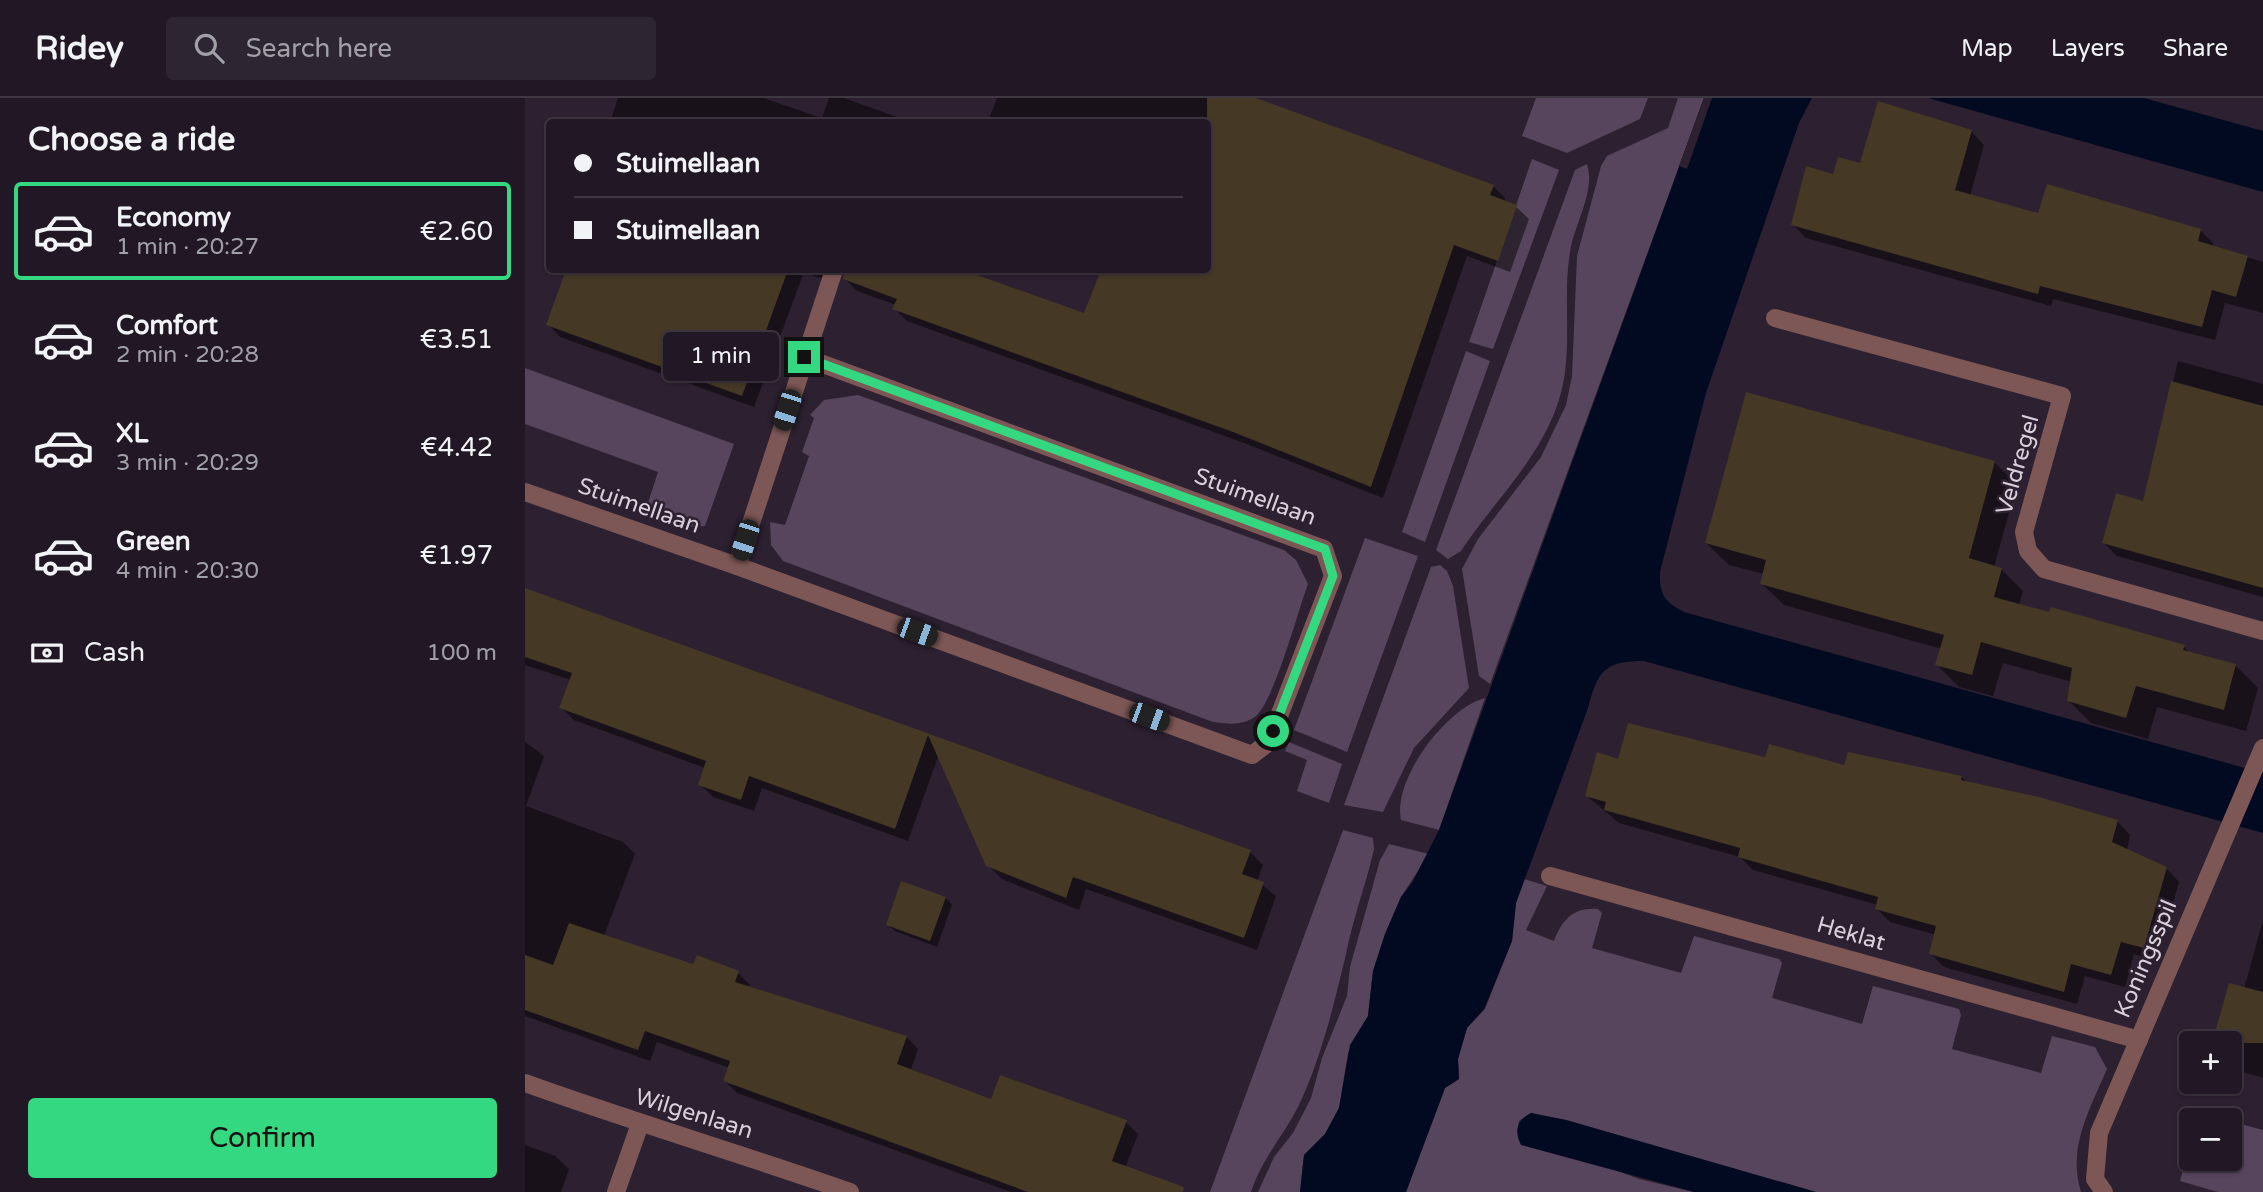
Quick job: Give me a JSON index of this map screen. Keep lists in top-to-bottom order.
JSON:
{
  "streets": {
    "street": [
      "Veldregel",
      "Stuimellaan",
      "Heklat",
      "Koningsspil",
      "Wilgenlaan"
    ]
  },
  "crossings": [
    ["Heklat", "Koningsspil"]
  ],
  "page": {
    "header": "Ridey",
    "search": "Search here",
    "nav": ["Map", "Layers", "Share"],
    "heading": "Choose a ride",
    "banner": ["Stuimellaan", "Stuimellaan"],
    "list": [
      {
        "name": "Economy",
        "note": "1 min · 20:27",
        "value": "€2.60"
      },
      {
        "name": "Comfort",
        "note": "2 min · 20:28",
        "value": "€3.51"
      },
      {
        "name": "XL",
        "note": "3 min · 20:29",
        "value": "€4.42"
      },
      {
        "name": "Green",
        "note": "4 min · 20:30",
        "value": "€1.97"
      }
    ],
    "bubble": "1 min",
    "pay": ["Cash", "100 m"],
    "map_buttons": ["+", "−"],
    "buttons": "Confirm"
  }
}
